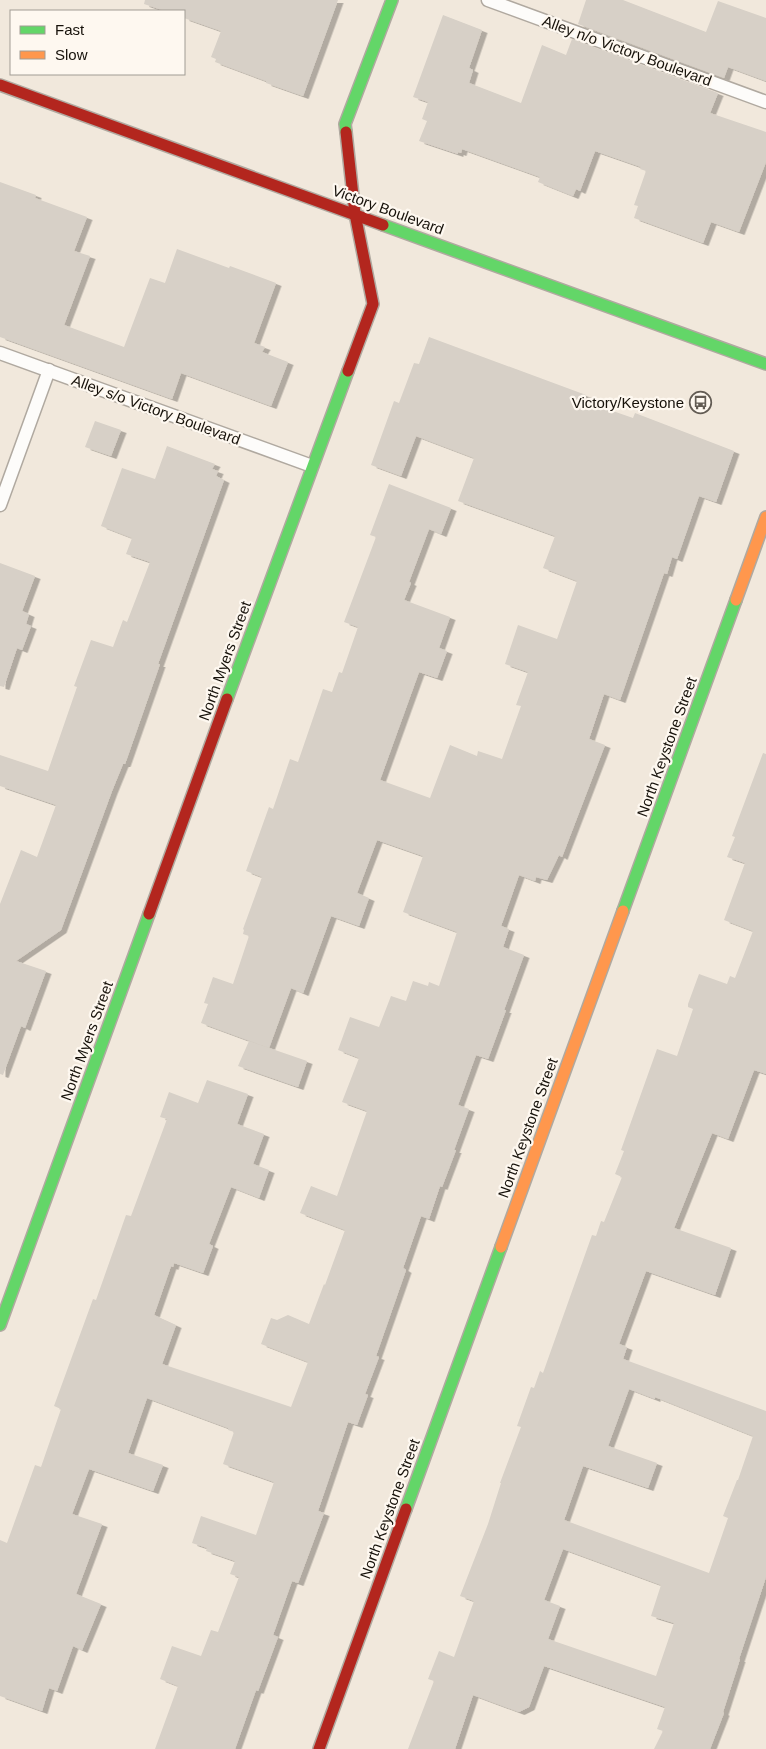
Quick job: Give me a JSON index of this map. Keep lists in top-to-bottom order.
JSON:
{
  "streets": {
    "street": ["Victory Boulevard", "North Myers Street", "North Keystone Street"],
    "lane": ["Alley n/o Victory Boulevard", "Alley s/o Victory Boulevard"]
  },
  "crossings": [
    ["Victory Boulevard", "North Myers Street"],
    ["Alley s/o Victory Boulevard", "North Myers Street"]
  ],
  "places": {
    "bus stop": ["Victory/Keystone"]
  },
  "legend": ["Fast", "Slow"]
}
